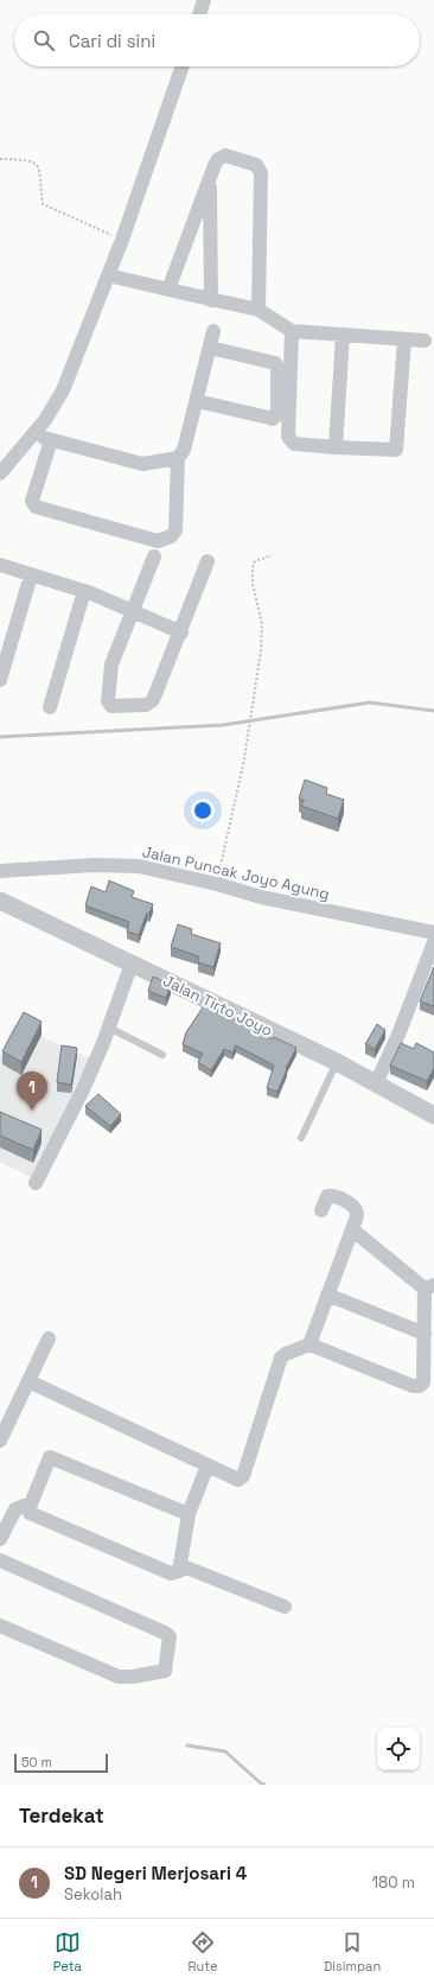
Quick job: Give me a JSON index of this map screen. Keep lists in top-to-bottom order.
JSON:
{
  "streets": {
    "street": ["Jalan Puncak Joyo Agung", "Jalan Tirto Joyo"]
  },
  "scale_bar": "50 m",
  "page": {
    "search": "Cari di sini",
    "pins": "1",
    "scale": "50 m",
    "heading": "Terdekat",
    "list": [
      {
        "mark": "1",
        "name": "SD Negeri Merjosari 4",
        "note": "Sekolah",
        "value": "180 m"
      }
    ],
    "nav": ["Peta", "Rute", "Disimpan"]
  }
}
